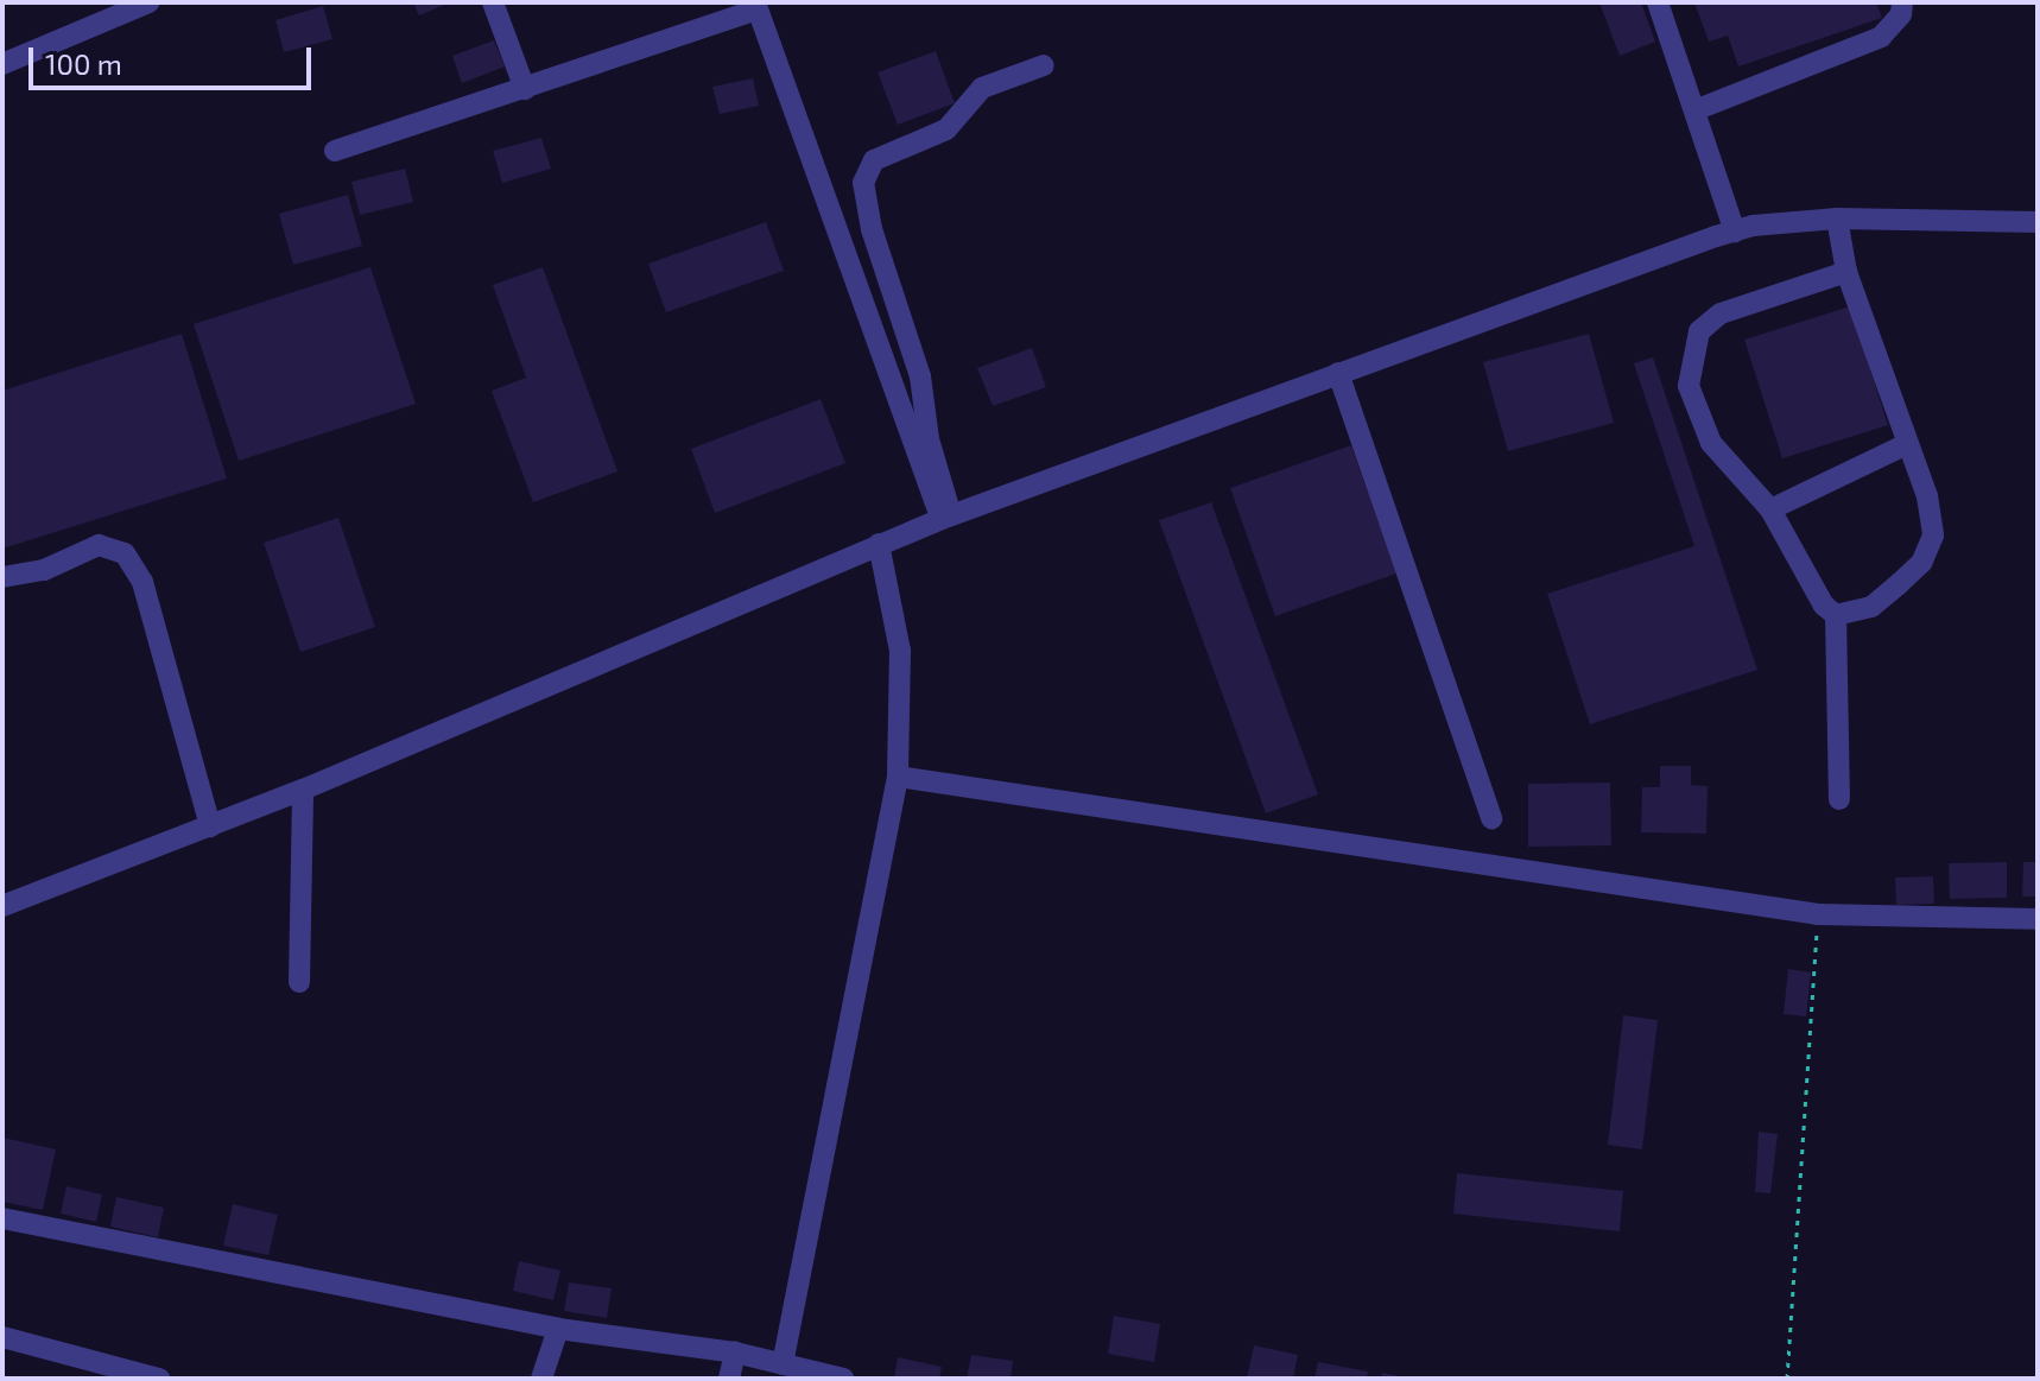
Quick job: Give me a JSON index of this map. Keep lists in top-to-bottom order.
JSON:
{
  "scale_bar": "100 m"
}
